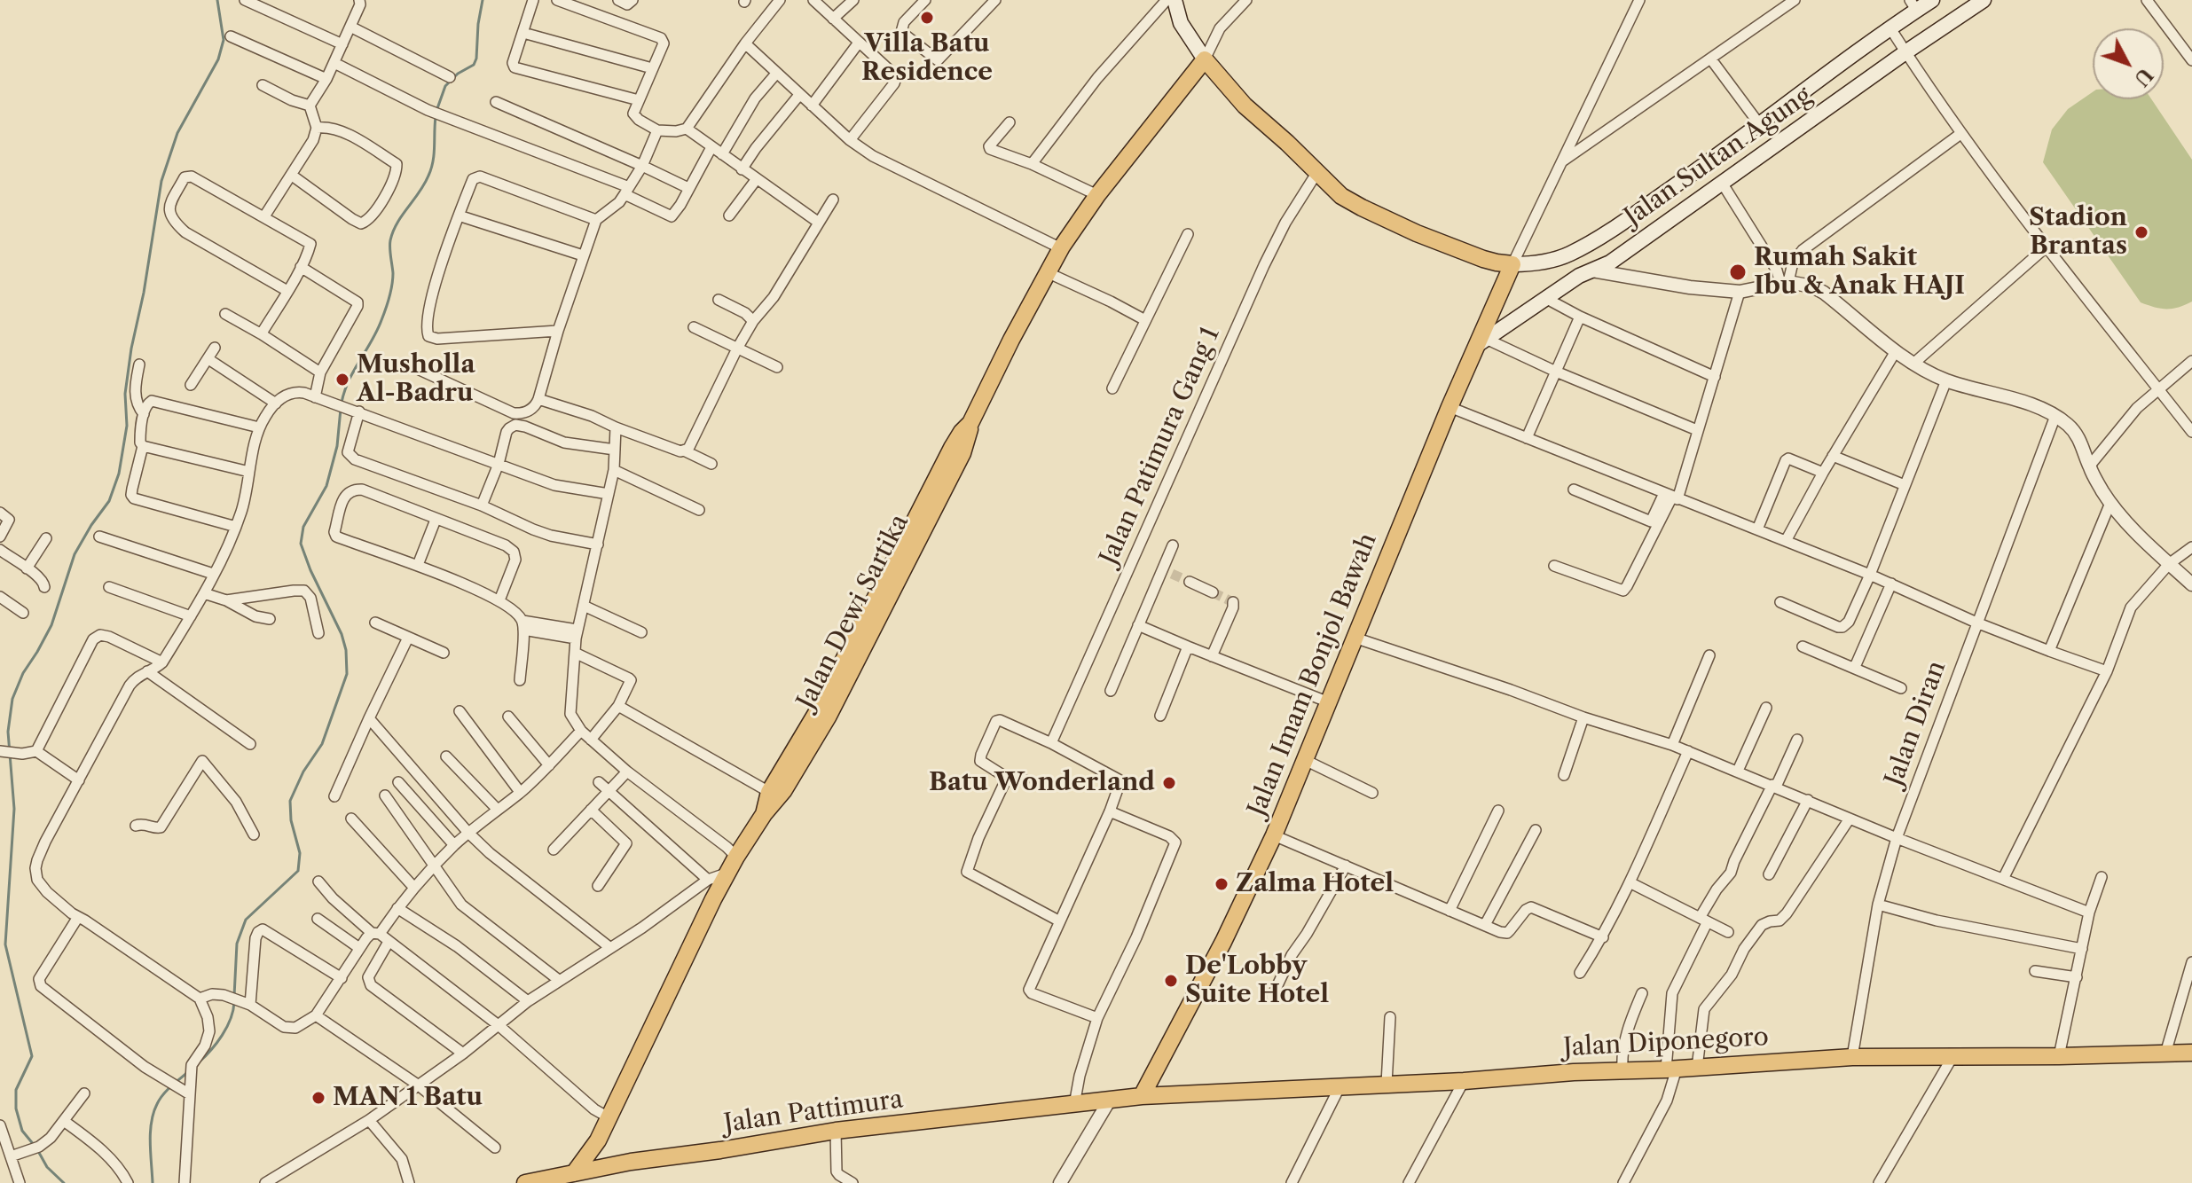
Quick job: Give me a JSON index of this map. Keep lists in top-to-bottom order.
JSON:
{
  "streets": {
    "main road": [
      "Jalan Sultan Agung",
      "Jalan Dewi Sartika",
      "Jalan Imam Bonjol Bawah",
      "Jalan Diponegoro",
      "Jalan Pattimura"
    ],
    "street": ["Jalan Patimura Gang 1", "Jalan Diran"]
  },
  "crossings": [
    ["Jalan Sultan Agung", "Jalan Imam Bonjol Bawah"],
    ["Jalan Dewi Sartika", "Jalan Pattimura"],
    ["Jalan Imam Bonjol Bawah", "Jalan Diponegoro"],
    ["Jalan Diran", "Jalan Diponegoro"],
    ["Jalan Diponegoro", "Jalan Pattimura"]
  ],
  "places": [
    "Villa Batu Residence",
    "Stadion Brantas",
    "Rumah Sakit Ibu & Anak HAJI",
    "Musholla Al-Badru",
    "Batu Wonderland",
    "Zalma Hotel",
    "De'Lobby Suite Hotel",
    "MAN 1 Batu"
  ],
  "north": "bottom right"
}
